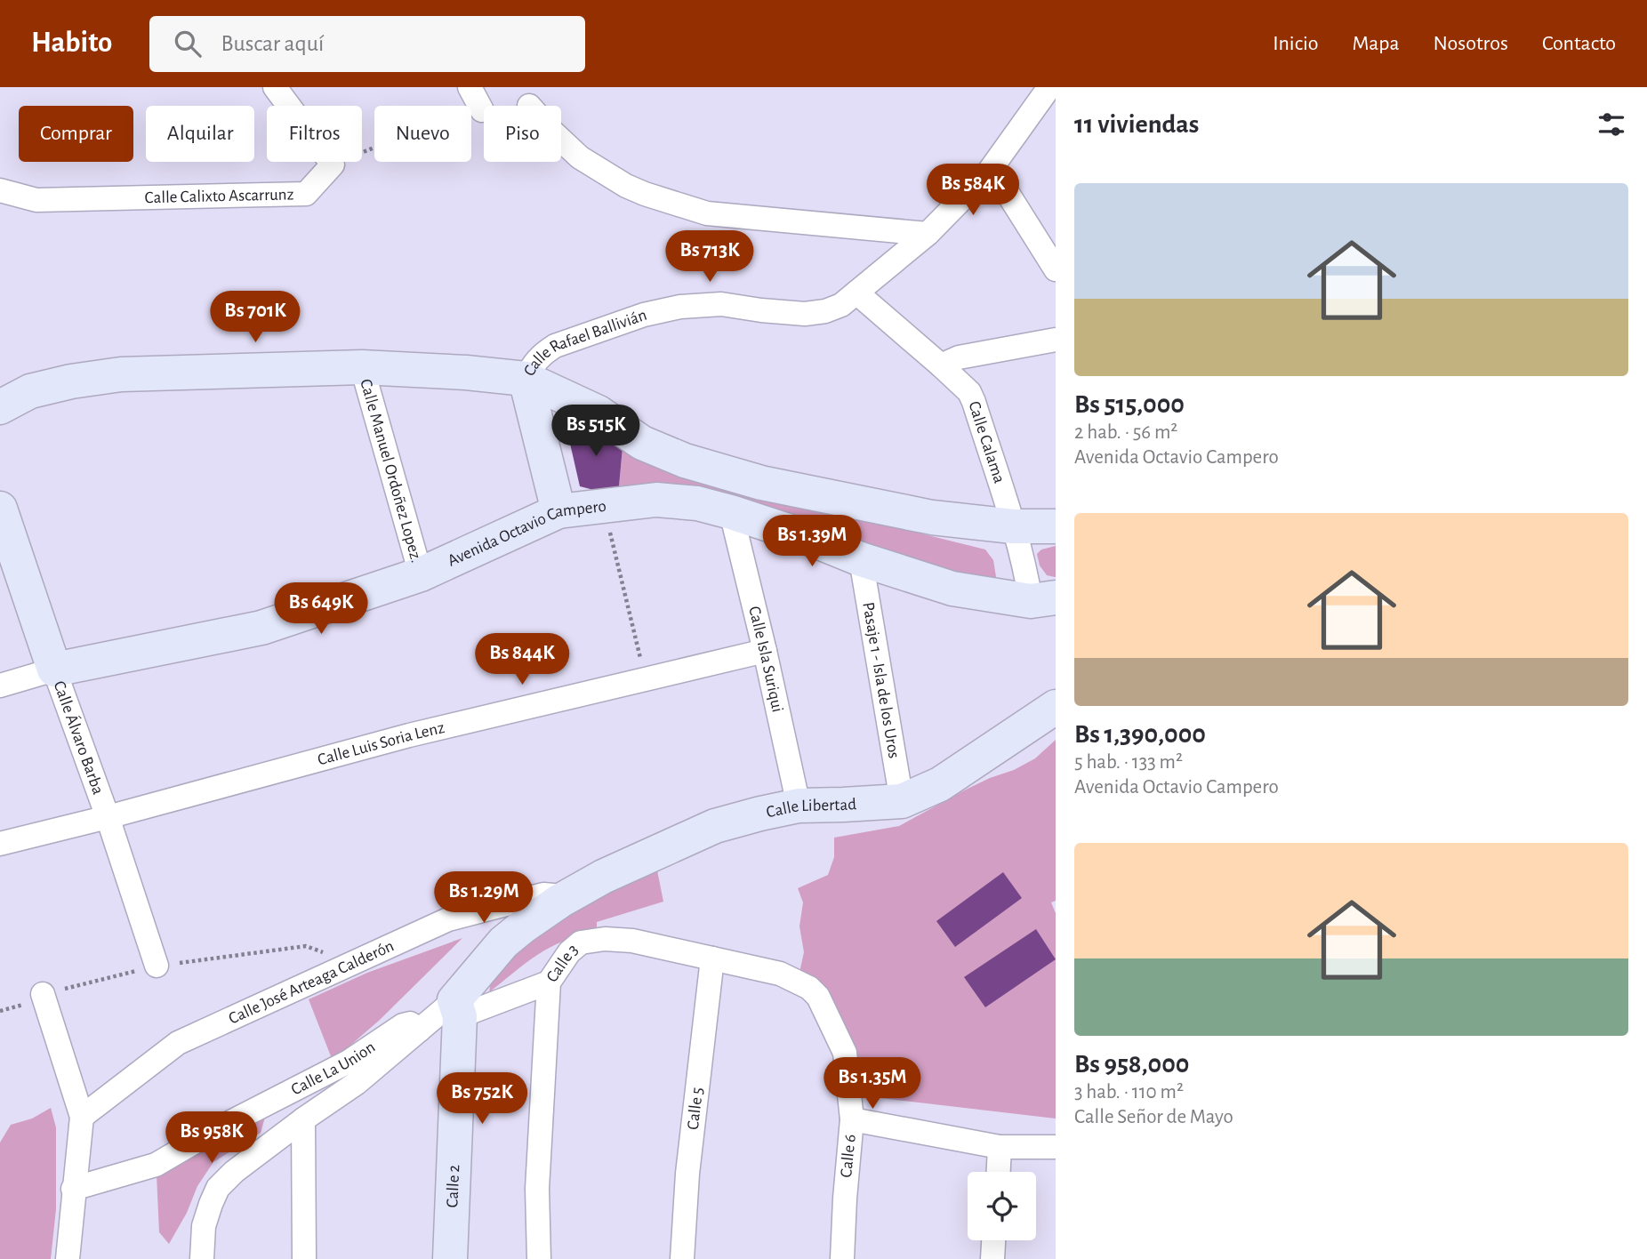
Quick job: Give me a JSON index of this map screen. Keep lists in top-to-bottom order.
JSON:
{
  "streets": {
    "street": [
      "Calle Calixto Ascarrunz",
      "Calle Rafael Ballivián",
      "Calle Calama",
      "Calle Manuel Ordoñez Lopez.",
      "Avenida Octavio Campero",
      "Calle Isla Suriqui",
      "Pasaje 1 - Isla de los Uros",
      "Calle Álvaro Barba",
      "Calle Luis Soria Lenz",
      "Calle Libertad",
      "Calle 3",
      "Calle José Arteaga Calderón",
      "Calle La Union",
      "Calle 5",
      "Calle 6",
      "Calle 2"
    ]
  },
  "crossings": [
    ["Calle Rafael Ballivián", "Calle Calama"],
    ["Calle Rafael Ballivián", "Calle Manuel Ordoñez Lopez."],
    ["Calle Calama", "Avenida Octavio Campero"],
    ["Calle Manuel Ordoñez Lopez.", "Avenida Octavio Campero"],
    ["Avenida Octavio Campero", "Calle Isla Suriqui"],
    ["Avenida Octavio Campero", "Pasaje 1 - Isla de los Uros"],
    ["Avenida Octavio Campero", "Calle Álvaro Barba"],
    ["Calle Isla Suriqui", "Calle Luis Soria Lenz"],
    ["Calle Isla Suriqui", "Calle Libertad"],
    ["Pasaje 1 - Isla de los Uros", "Calle Libertad"],
    ["Calle Álvaro Barba", "Calle Luis Soria Lenz"],
    ["Calle Libertad", "Calle José Arteaga Calderón"],
    ["Calle 3", "Calle 5"],
    ["Calle 3", "Calle 6"]
  ],
  "page": {
    "header": "Habito",
    "search": "Buscar aquí",
    "nav": [
      "Inicio",
      "Mapa",
      "Nosotros",
      "Contacto"
    ],
    "heading": "11 viviendas",
    "chip": [
      "Comprar",
      "Alquilar",
      "Filtros",
      "Nuevo",
      "Piso"
    ],
    "list": [
      {
        "name": "Bs 515,000",
        "note": "2 hab. · 56 m² · Avenida Octavio Campero"
      },
      {
        "name": "Bs 1,390,000",
        "note": "5 hab. · 133 m² · Avenida Octavio Campero"
      },
      {
        "name": "Bs 958,000",
        "note": "3 hab. · 110 m² · Calle Señor de Mayo"
      }
    ],
    "price": [
      "Bs 584K",
      "Bs 713K",
      "Bs 701K",
      "Bs 515K",
      "Bs 1.39M",
      "Bs 649K",
      "Bs 844K",
      "Bs 1.29M",
      "Bs 1.35M",
      "Bs 752K",
      "Bs 958K"
    ]
  }
}
